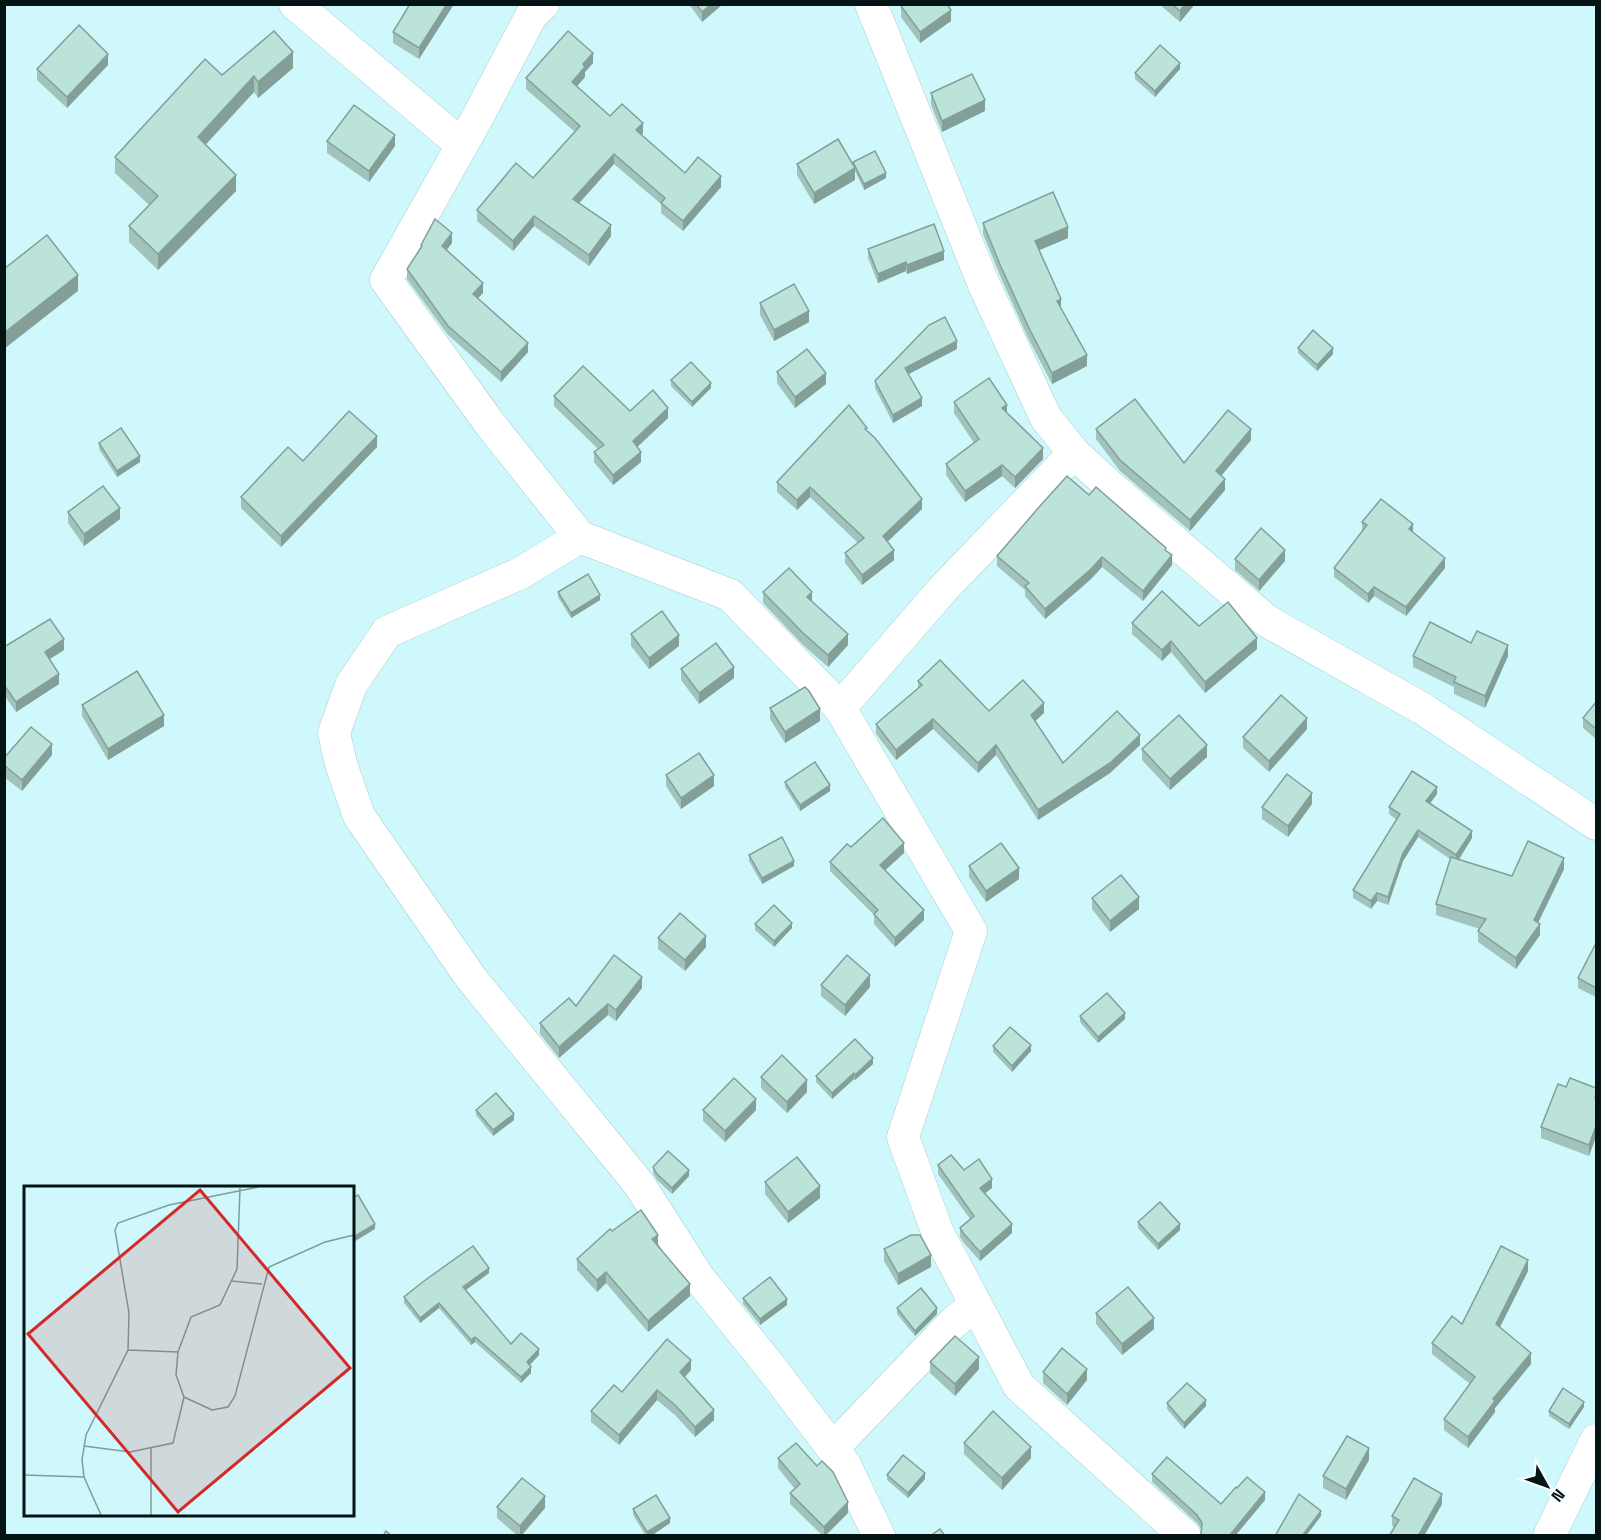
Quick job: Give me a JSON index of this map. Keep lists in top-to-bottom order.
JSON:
{
  "north": "bottom right"
}
